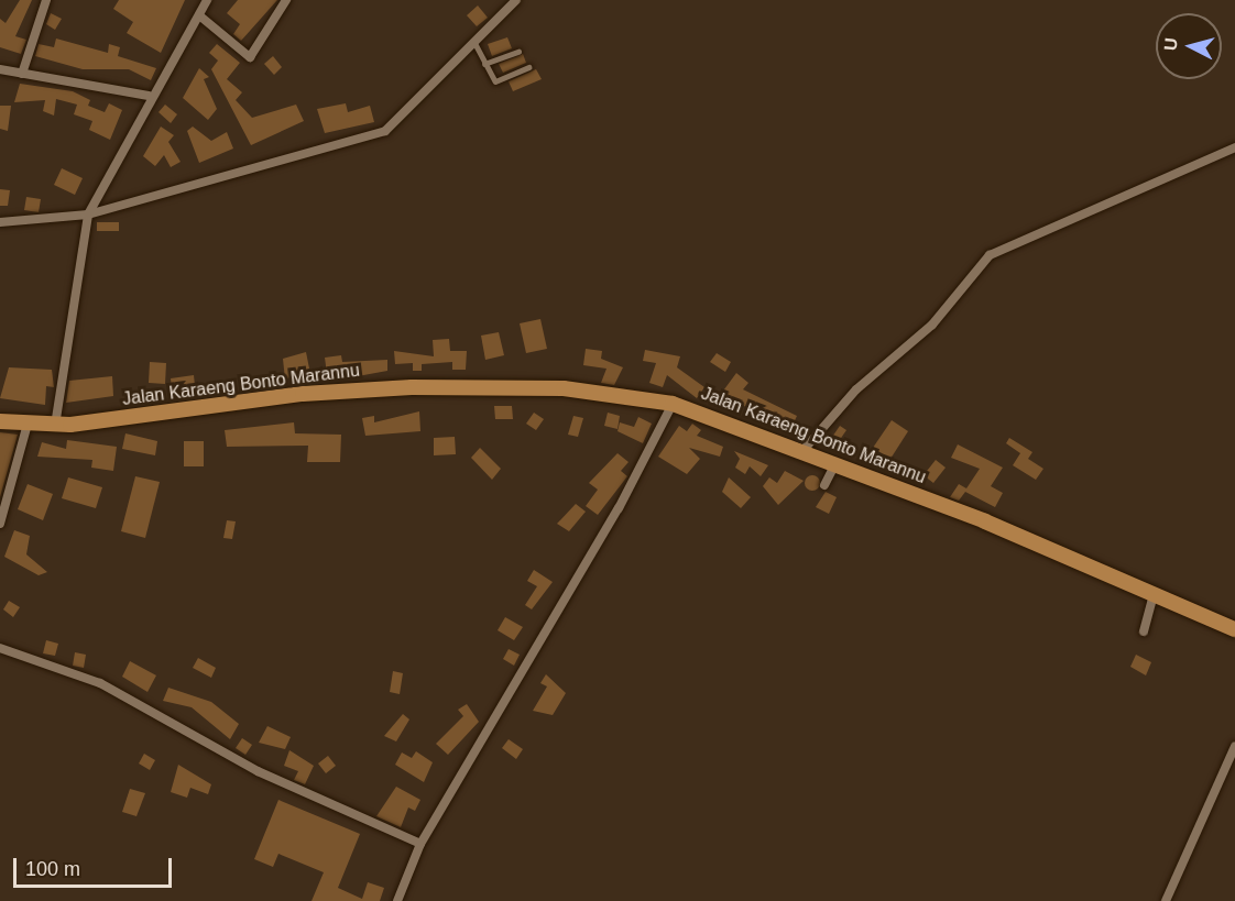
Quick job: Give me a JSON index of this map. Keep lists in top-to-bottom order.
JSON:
{
  "streets": {
    "main road": ["Jalan Karaeng Bonto Marannu"]
  },
  "scale_bar": "100 m",
  "north": "left"
}
